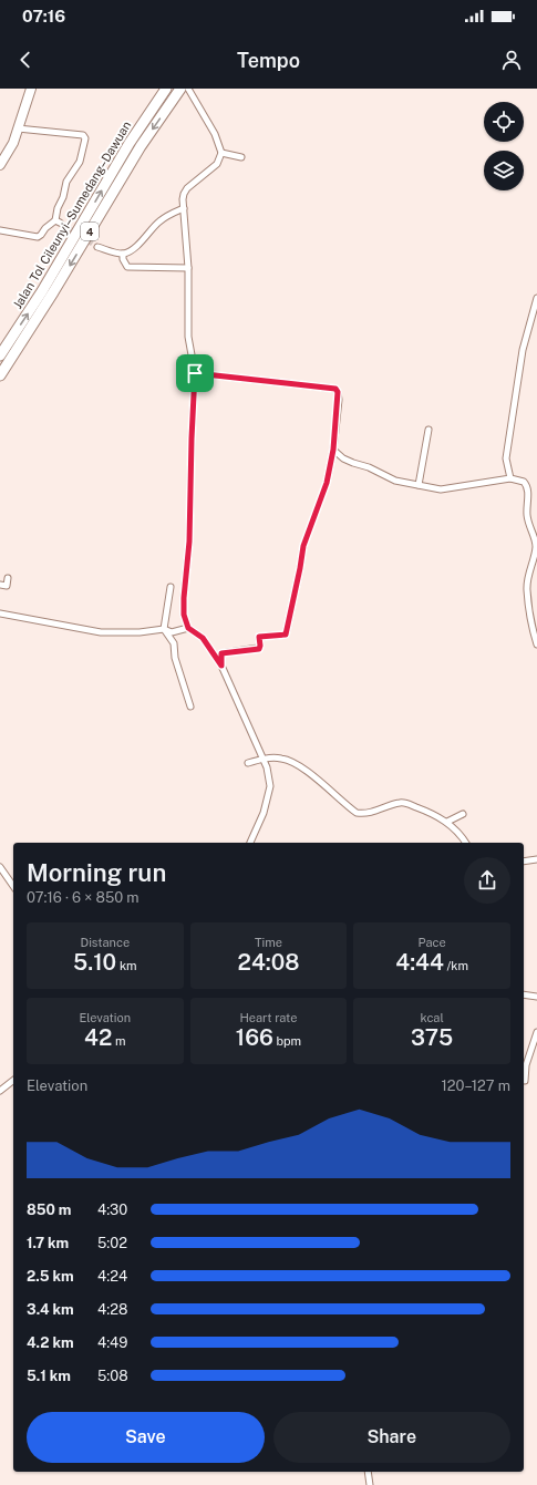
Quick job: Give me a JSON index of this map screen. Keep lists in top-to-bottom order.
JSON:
{
  "streets": {
    "highway": ["Jalan Tol Cileunyi–Sumedang–Dawuan", "4"]
  },
  "page": {
    "status": "07:16",
    "header": "Tempo",
    "heading": ["Morning run", "07:16 · 6 × 850 m"],
    "stats": [
      ["Distance", "5.10 km"],
      ["Time", "24:08"],
      ["Pace", "4:44 /km"],
      ["Elevation", "42 m"],
      ["Heart rate", "166 bpm"],
      ["kcal", "375"]
    ],
    "chart": ["Elevation", "120–127 m"],
    "list": [
      {
        "name": "850 m",
        "note": "4:30"
      },
      {
        "name": "1.7 km",
        "note": "5:02"
      },
      {
        "name": "2.5 km",
        "note": "4:24"
      },
      {
        "name": "3.4 km",
        "note": "4:28"
      },
      {
        "name": "4.2 km",
        "note": "4:49"
      },
      {
        "name": "5.1 km",
        "note": "5:08"
      }
    ],
    "buttons": ["Save", "Share"]
  }
}
